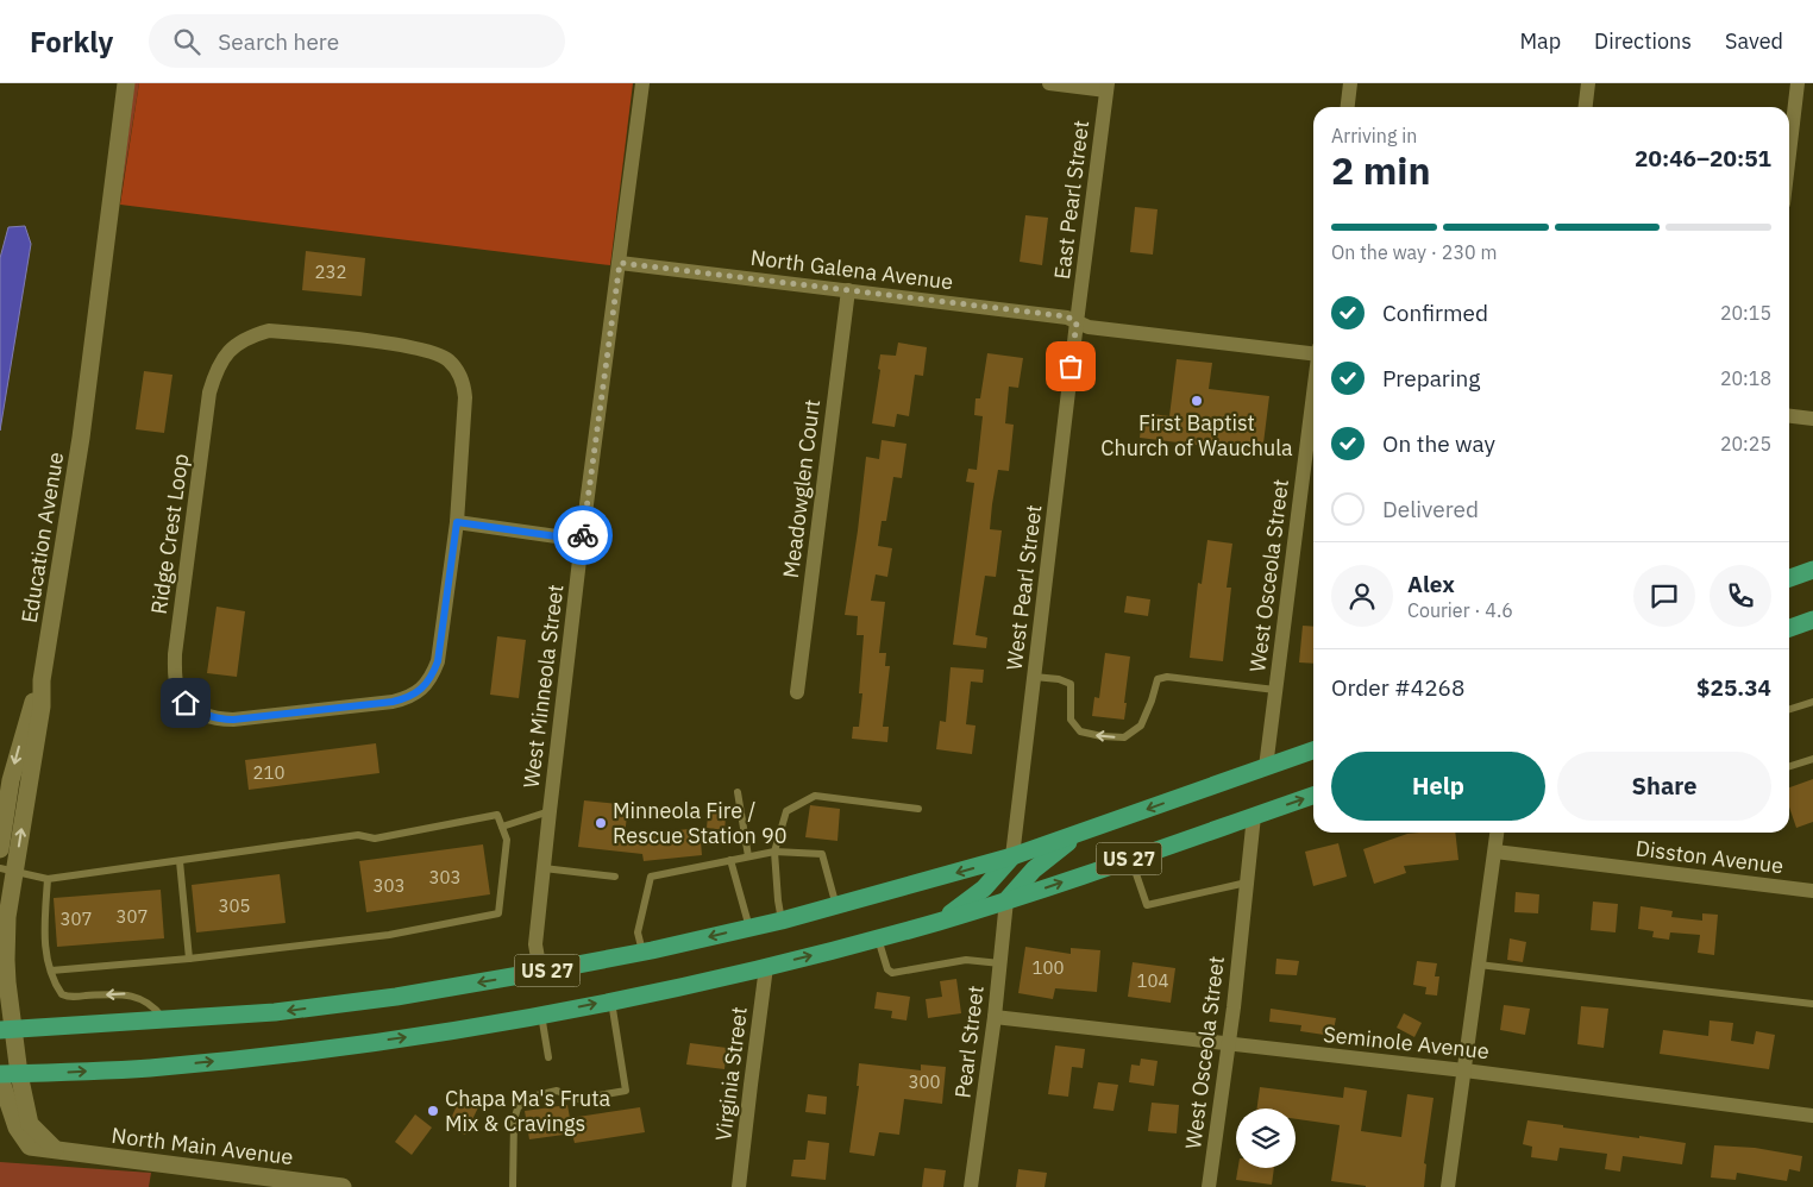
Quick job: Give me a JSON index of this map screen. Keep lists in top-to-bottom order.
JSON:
{
  "streets": {
    "highway": ["US 27"],
    "street": [
      "East Pearl Street",
      "North Galena Avenue",
      "Meadowglen Court",
      "Ridge Crest Loop",
      "Education Avenue",
      "West Osceola Street",
      "West Pearl Street",
      "West Minneola Street",
      "Disston Avenue",
      "Pearl Street",
      "Seminole Avenue",
      "Virginia Street",
      "North Main Avenue"
    ]
  },
  "crossings": [
    ["East Pearl Street", "North Galena Avenue"],
    ["East Pearl Street", "West Pearl Street"],
    ["North Galena Avenue", "Meadowglen Court"],
    ["North Galena Avenue", "West Pearl Street"],
    ["North Galena Avenue", "West Minneola Street"],
    ["Education Avenue", "US 27"],
    ["Education Avenue", "North Main Avenue"],
    ["West Osceola Street", "US 27"],
    ["West Osceola Street", "Seminole Avenue"],
    ["West Pearl Street", "US 27"],
    ["West Minneola Street", "US 27"],
    ["US 27", "Pearl Street"],
    ["US 27", "Virginia Street"],
    ["US 27", "North Main Avenue"],
    ["Pearl Street", "Seminole Avenue"]
  ],
  "places": ["First Baptist Church of Wauchula", "Minneola Fire / Rescue Station 90", "Chapa Ma's Fruta Mix & Cravings"],
  "house_numbers": [
    "232",
    "210",
    "303",
    "303",
    "305",
    "307",
    "307",
    "100",
    "104",
    "300"
  ],
  "page": {
    "header": "Forkly",
    "search": "Search here",
    "nav": ["Map", "Directions", "Saved"],
    "heading": ["2 min", "Arriving in", "20:46–20:51"],
    "panel": [
      "Alex",
      "Courier · 4.6",
      "Order #4268",
      "$25.34"
    ],
    "bar": "On the way · 230 m",
    "list": [
      ["Confirmed", "20:15"],
      ["Preparing", "20:18"],
      ["On the way", "20:25"],
      "Delivered"
    ],
    "buttons": ["Help", "Share"]
  }
}
